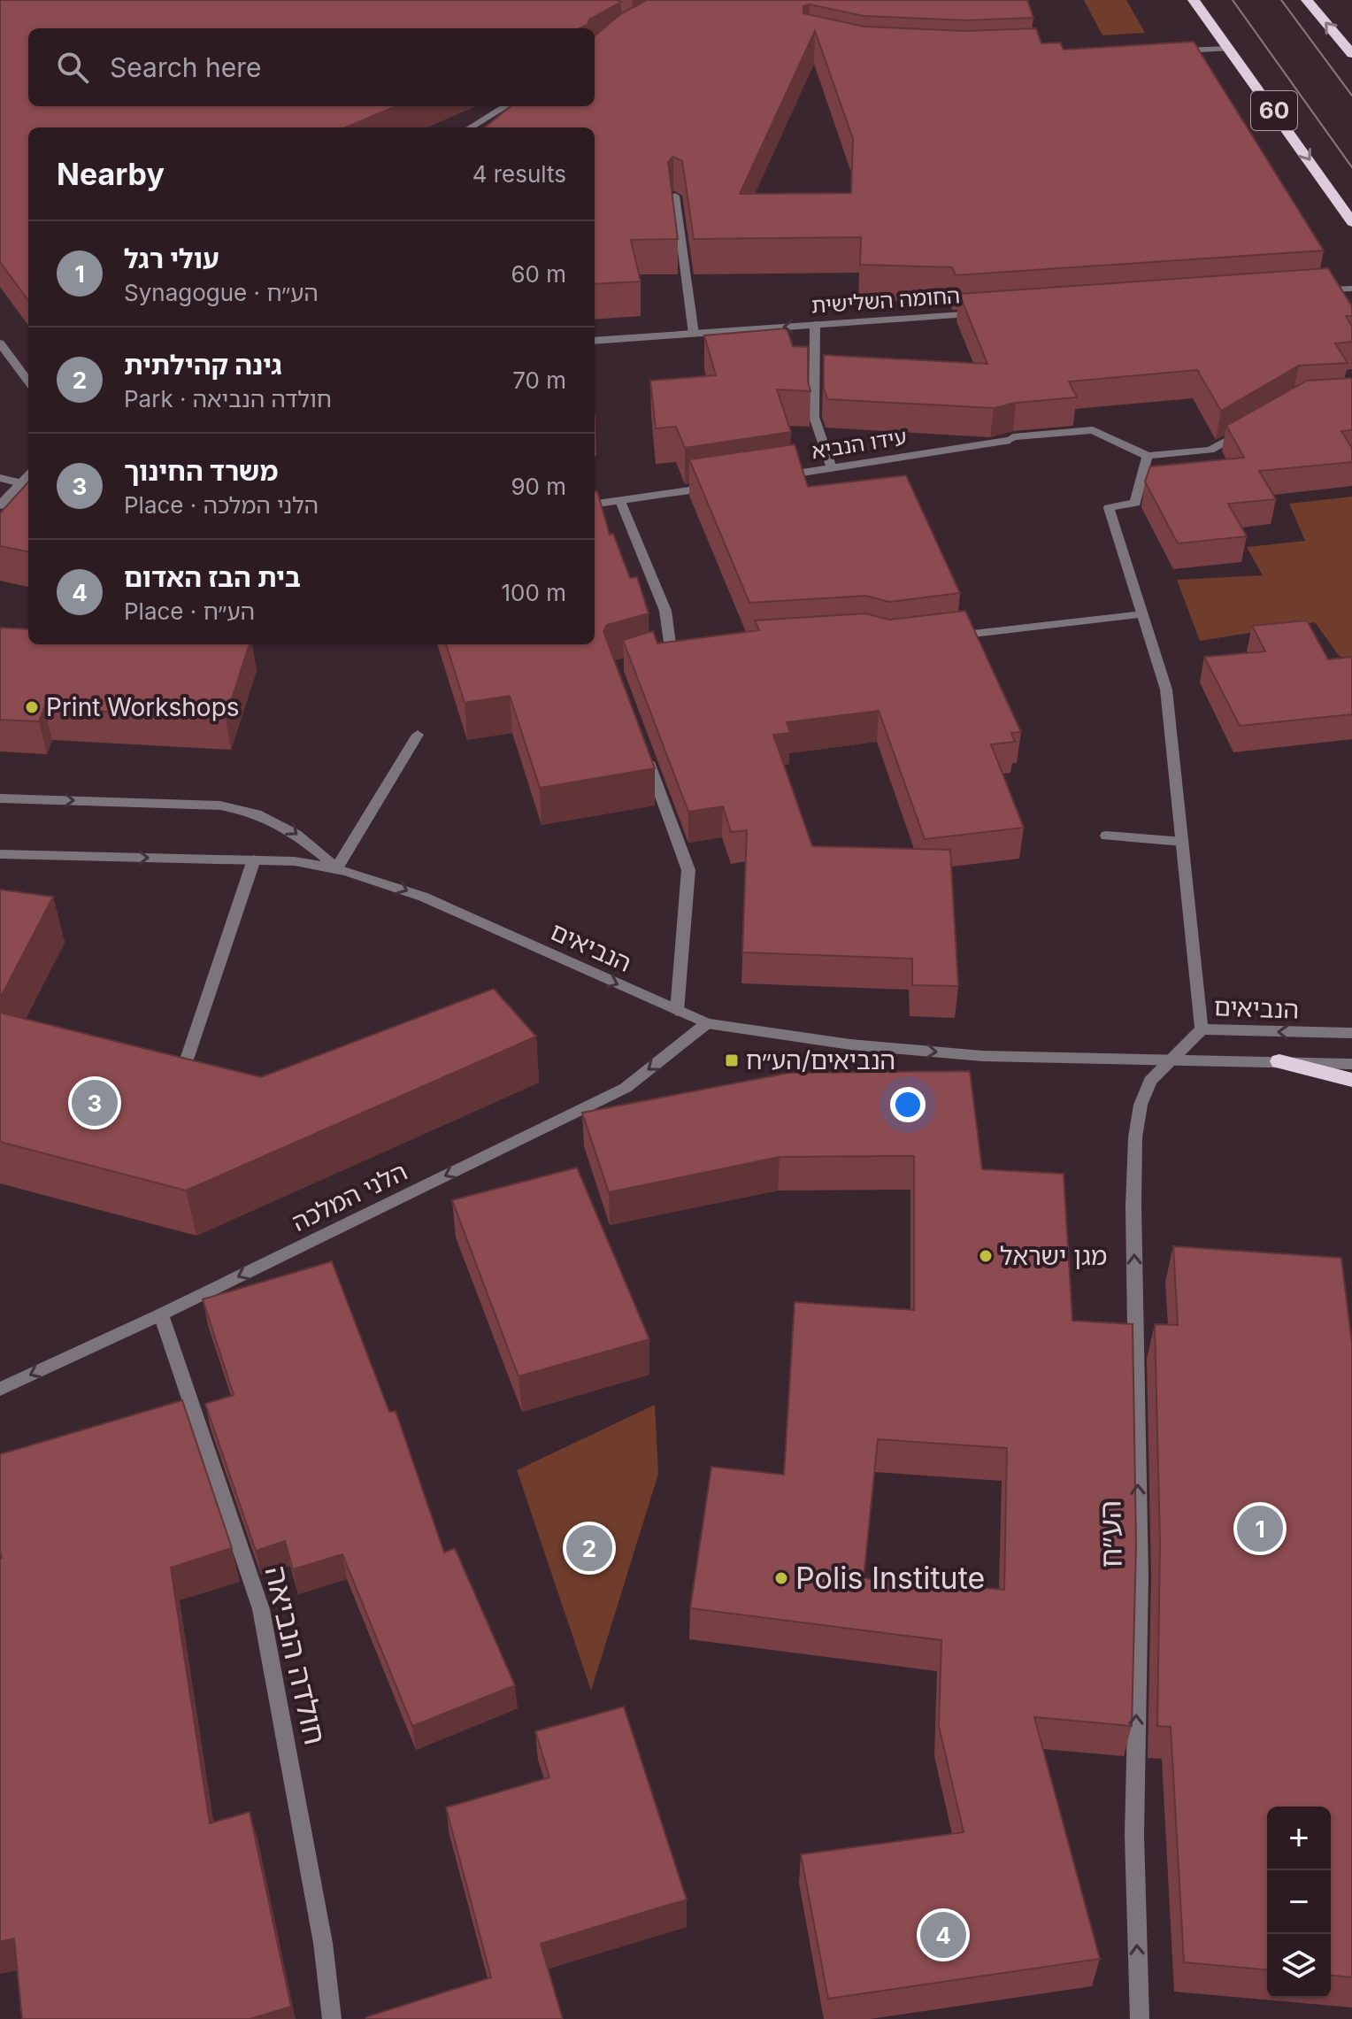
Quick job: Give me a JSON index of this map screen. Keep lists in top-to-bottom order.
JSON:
{
  "streets": {
    "highway": ["60"],
    "street": [
      "החומה השלישית",
      "עידו הנביא",
      "הנביאים",
      "הלני המלכה",
      "הע״ח",
      "חולדה הנביאה"
    ]
  },
  "crossings": [
    ["הנביאים", "הלני המלכה"],
    ["הנביאים", "הע״ח"],
    ["הלני המלכה", "חולדה הנביאה"]
  ],
  "one_way": ["הלני המלכה", "הע״ח"],
  "places": {
    "other": ["Print Workshops", "מגן ישראל", "Polis Institute"],
    "transit": ["הנביאים/הע״ח"]
  },
  "page": {
    "search": "Search here",
    "heading": ["Nearby", "4 results"],
    "list": [
      {
        "mark": "1",
        "name": "עולי רגל",
        "note": "Synagogue · הע״ח",
        "value": "60 m"
      },
      {
        "mark": "2",
        "name": "גינה קהילתית",
        "note": "Park · חולדה הנביאה",
        "value": "70 m"
      },
      {
        "mark": "3",
        "name": "משרד החינוך",
        "note": "Place · הלני המלכה",
        "value": "90 m"
      },
      {
        "mark": "4",
        "name": "בית הבז האדום",
        "note": "Place · הע״ח",
        "value": "100 m"
      }
    ],
    "pins": [
      "3",
      "1",
      "2",
      "4"
    ],
    "map_buttons": ["+", "−"]
  }
}
